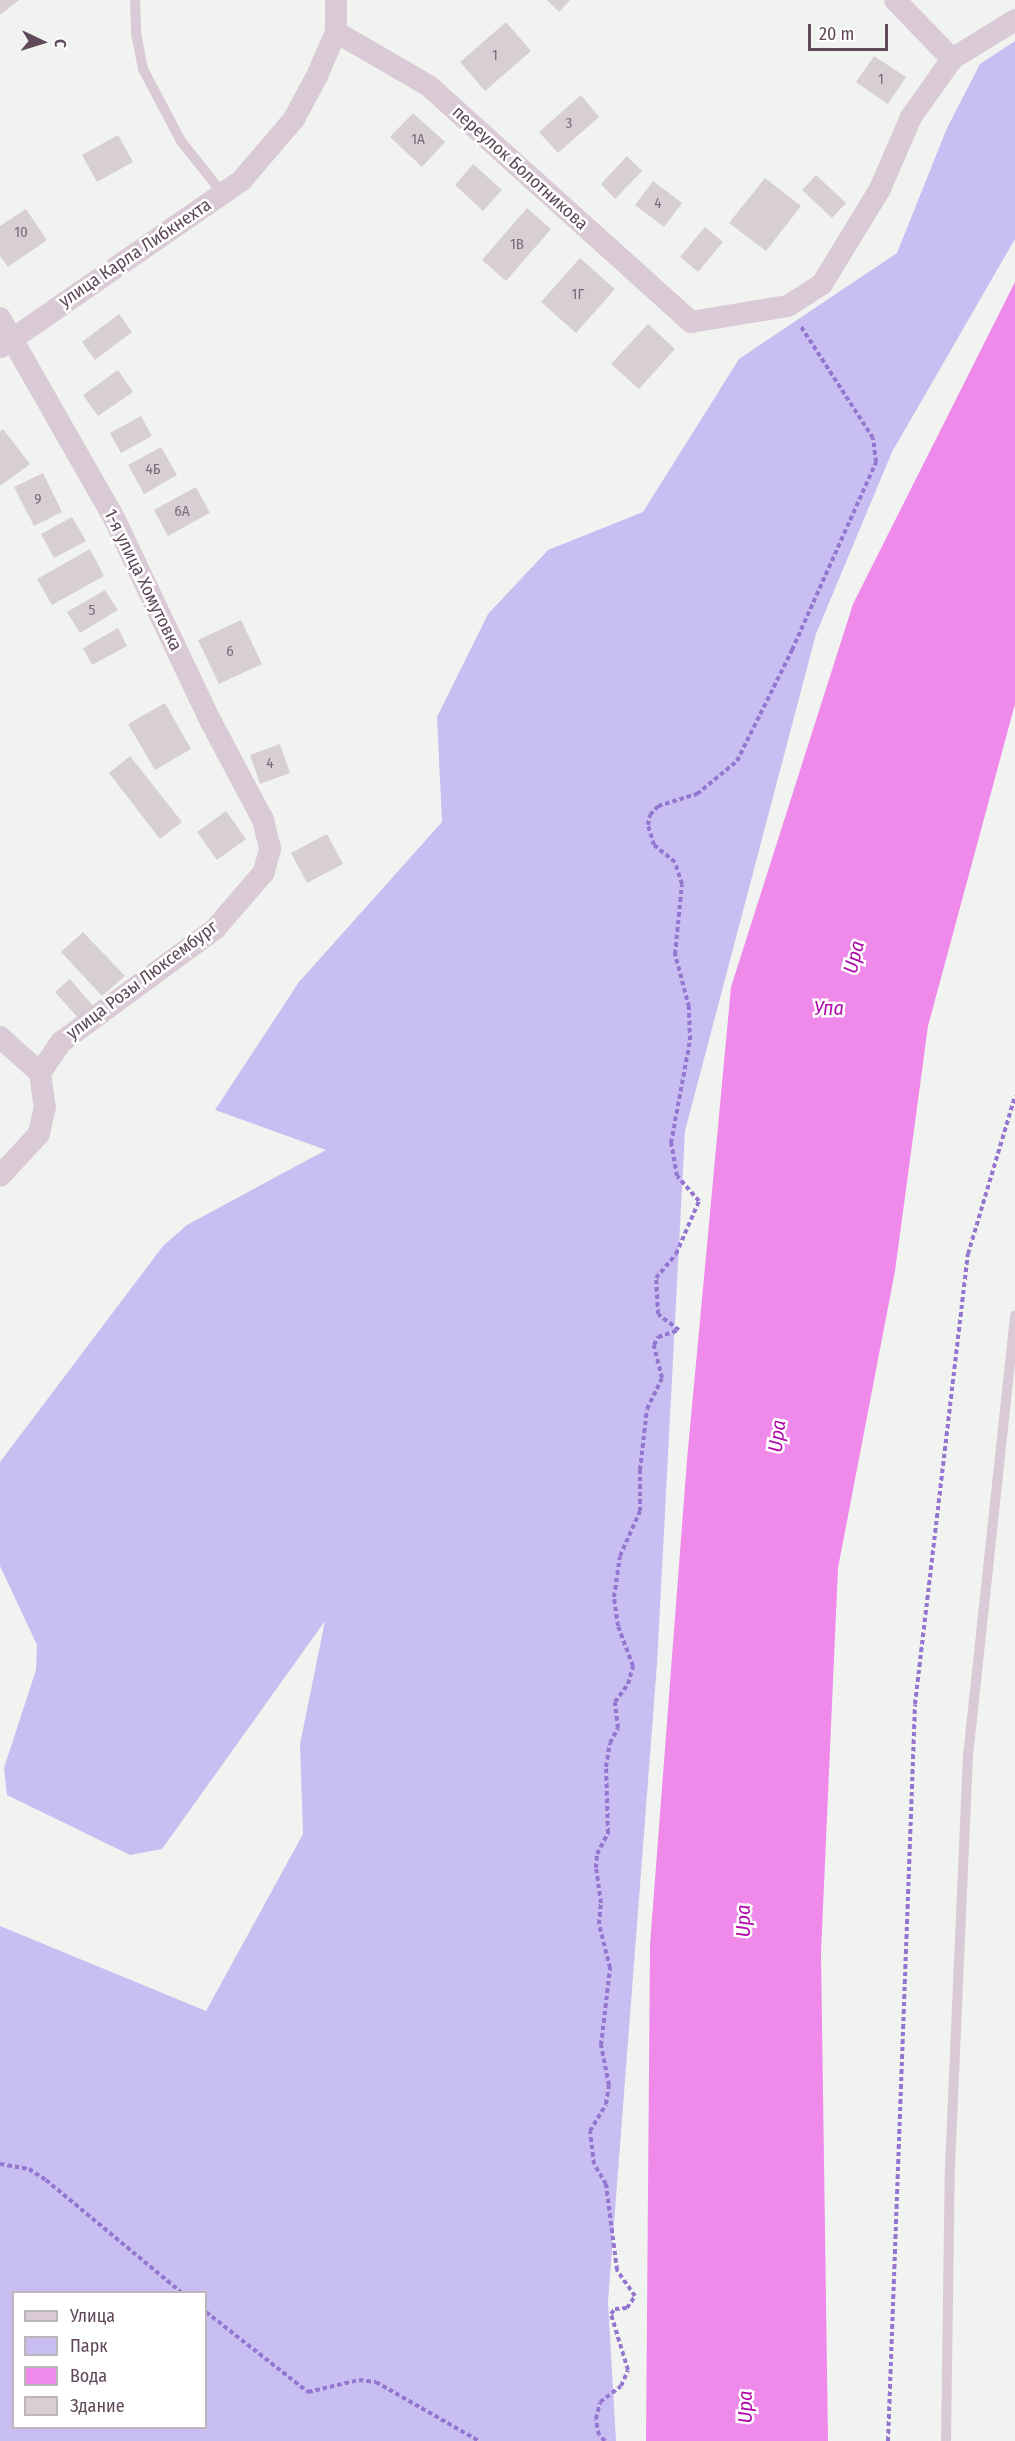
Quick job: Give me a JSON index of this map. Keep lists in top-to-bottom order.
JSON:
{
  "streets": {
    "street": [
      "переулок Болотникова",
      "улица Карла Либкнехта",
      "1-я улица Хомутовка",
      "улица Розы Люксембург"
    ]
  },
  "crossings": [
    ["переулок Болотникова", "улица Карла Либкнехта"],
    ["улица Карла Либкнехта", "1-я улица Хомутовка"],
    ["1-я улица Хомутовка", "улица Розы Люксембург"]
  ],
  "water": ["Upa", "Упа"],
  "house_numbers": [
    "1",
    "1",
    "3",
    "1А",
    "4",
    "10",
    "1В",
    "1Г",
    "4Б",
    "9",
    "6А",
    "5",
    "6",
    "4"
  ],
  "legend": [
    "Улица",
    "Парк",
    "Вода",
    "Здание"
  ],
  "scale_bar": "20 m",
  "north": "right"
}
